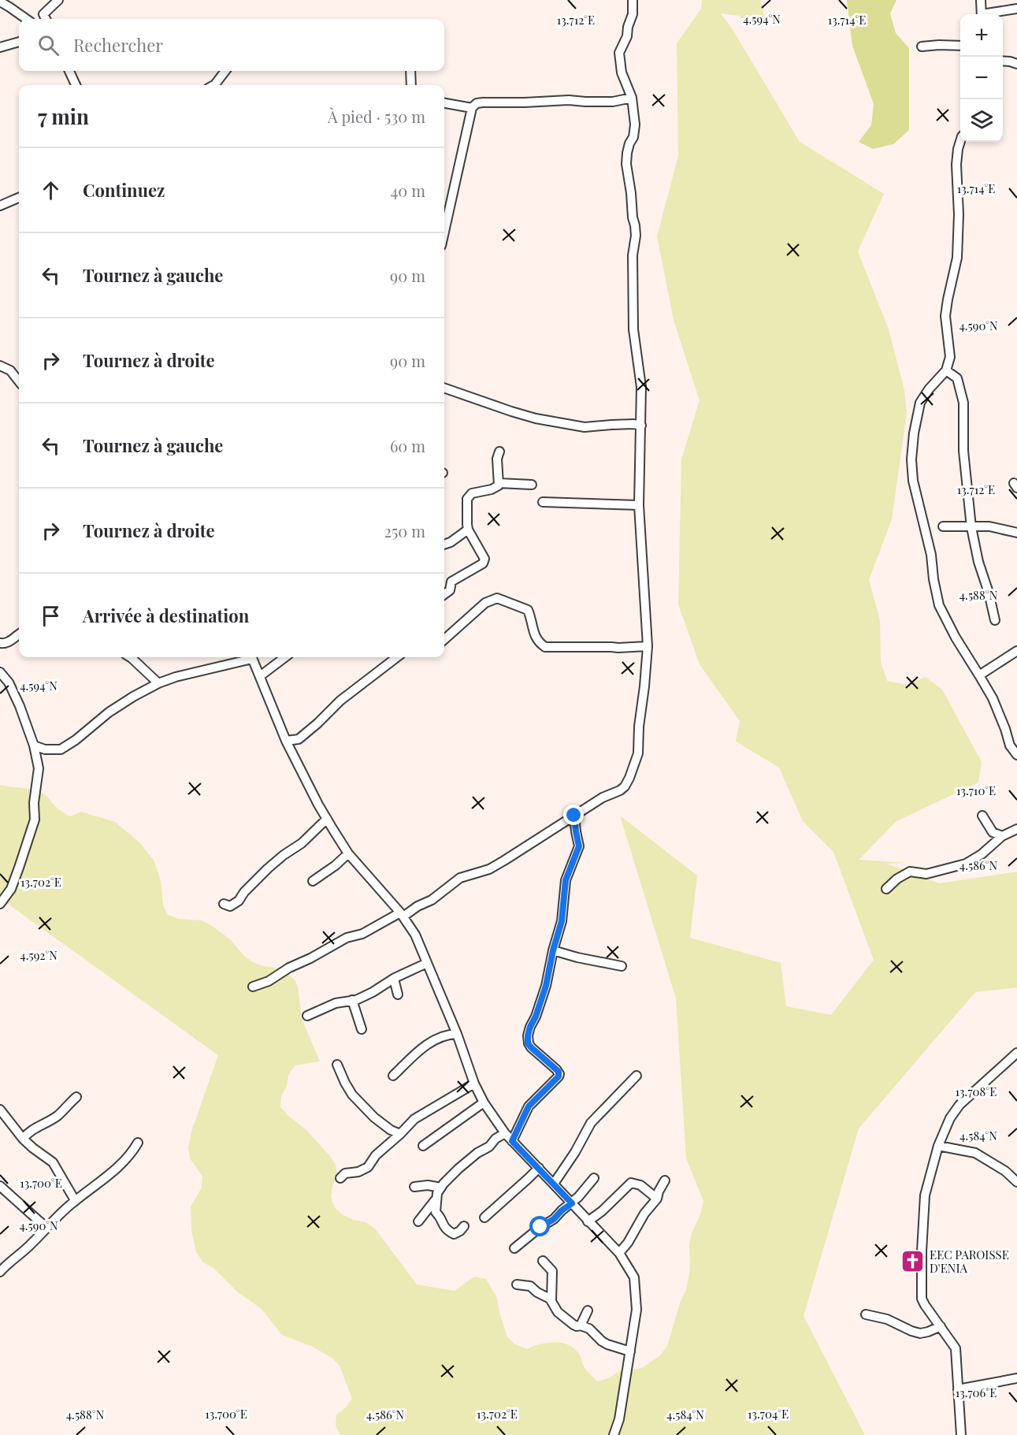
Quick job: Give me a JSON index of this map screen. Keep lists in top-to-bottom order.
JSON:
{
  "places": {
    "church": ["EEC PAROISSE D'ENIA"]
  },
  "page": {
    "map_buttons": ["+", "−"],
    "search": "Rechercher",
    "heading": ["7 min", "À pied · 530 m"],
    "list": [
      ["Continuez", "40 m"],
      ["Tournez à gauche", "90 m"],
      ["Tournez à droite", "90 m"],
      ["Tournez à gauche", "60 m"],
      ["Tournez à droite", "250 m"],
      "Arrivée à destination"
    ]
  },
  "coordinates": [
    "4.594°N",
    "13.712°E",
    "13.714°E",
    "4.590°N",
    "4.588°N",
    "13.710°E",
    "4.586°N",
    "13.702°E",
    "4.592°N",
    "13.708°E",
    "4.584°N",
    "13.700°E",
    "13.706°E",
    "13.704°E"
  ]
}
